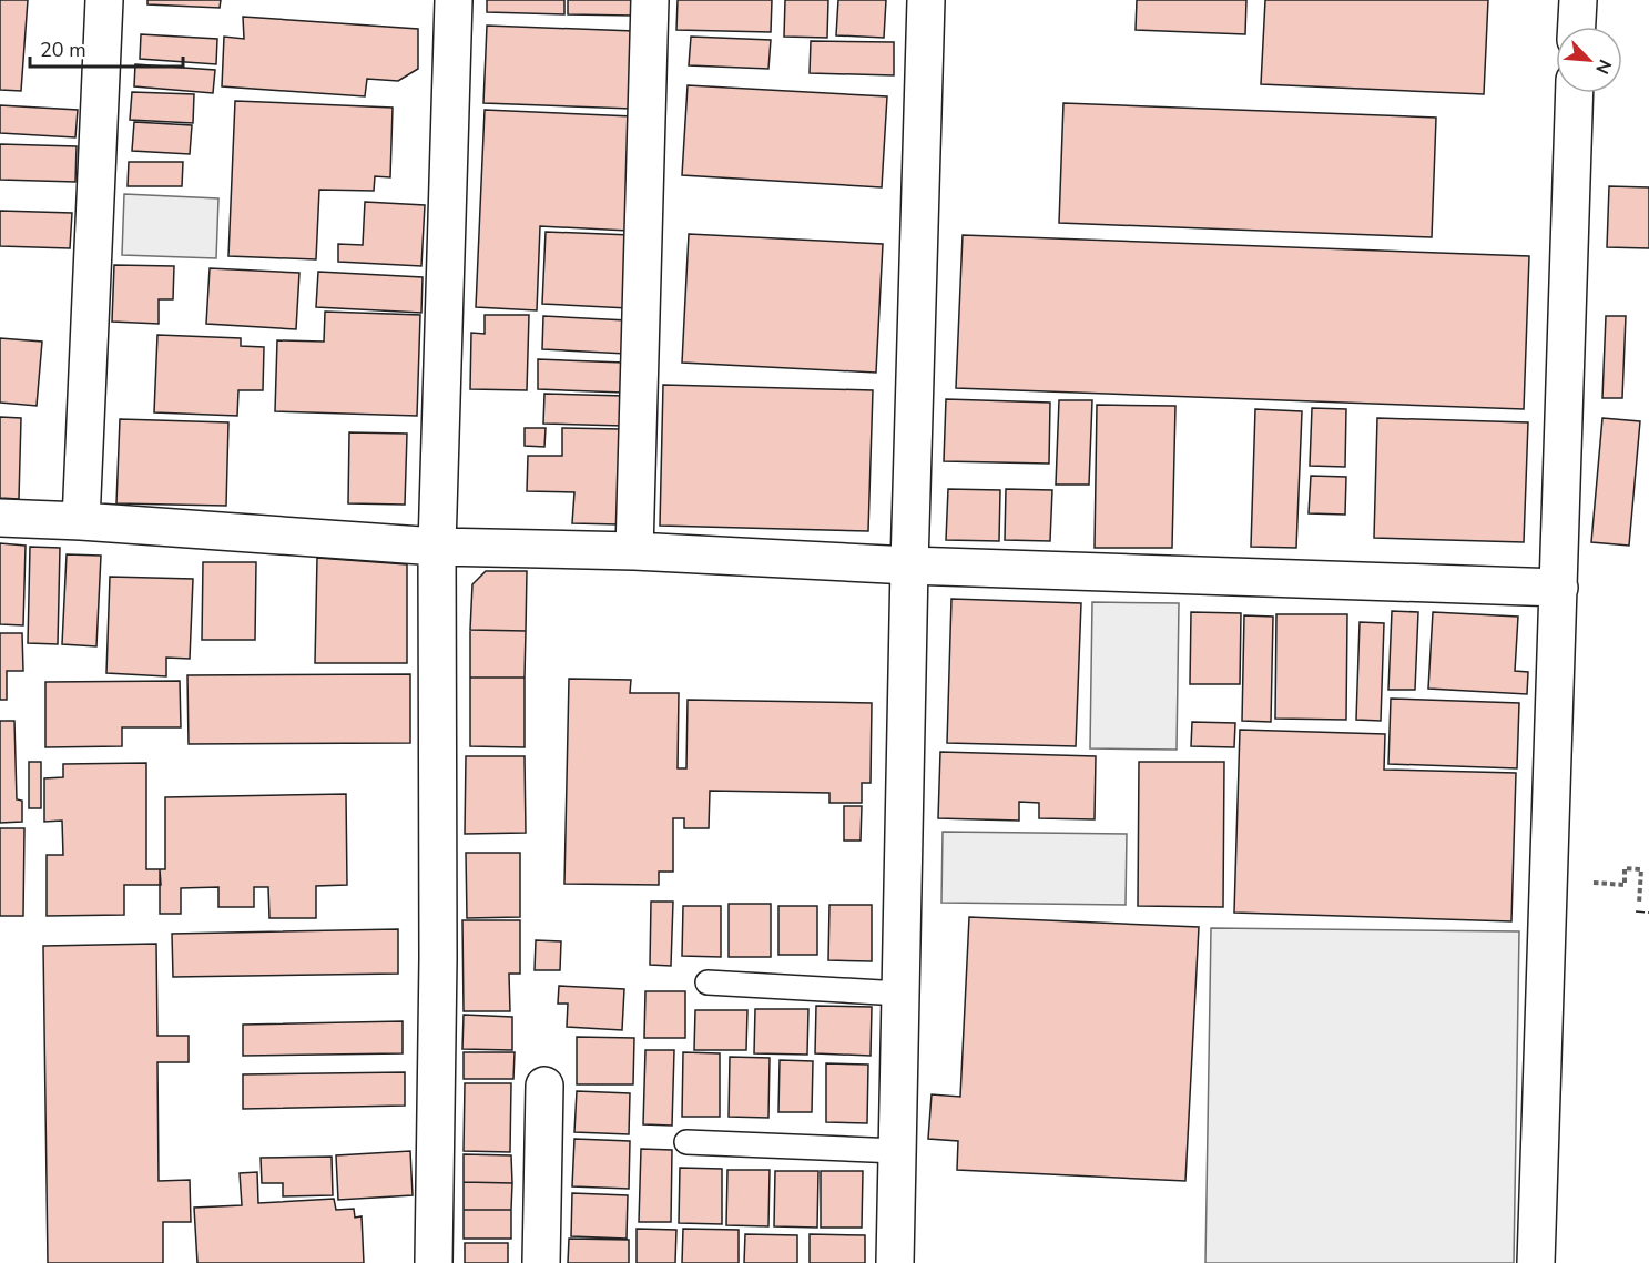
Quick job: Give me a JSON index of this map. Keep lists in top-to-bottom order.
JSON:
{
  "scale_bar": "20 m",
  "north": "bottom right"
}
